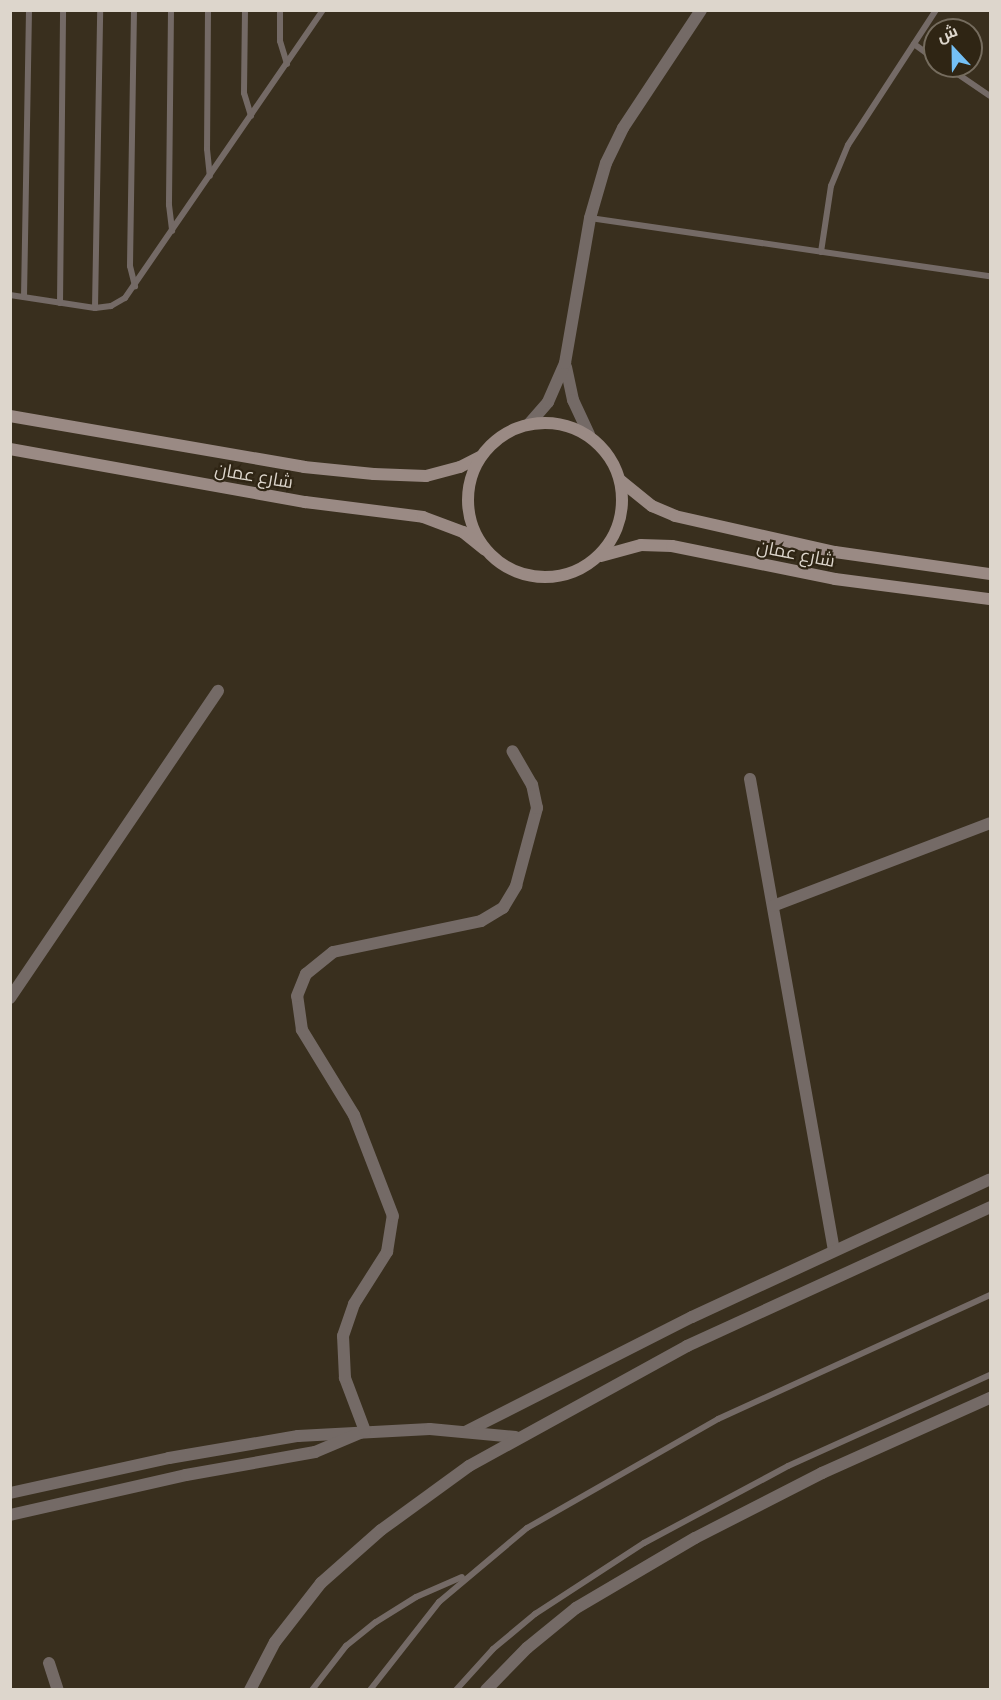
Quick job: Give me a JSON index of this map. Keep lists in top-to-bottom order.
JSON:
{
  "streets": {
    "main road": ["شارع عمان"]
  },
  "north": "top"
}
